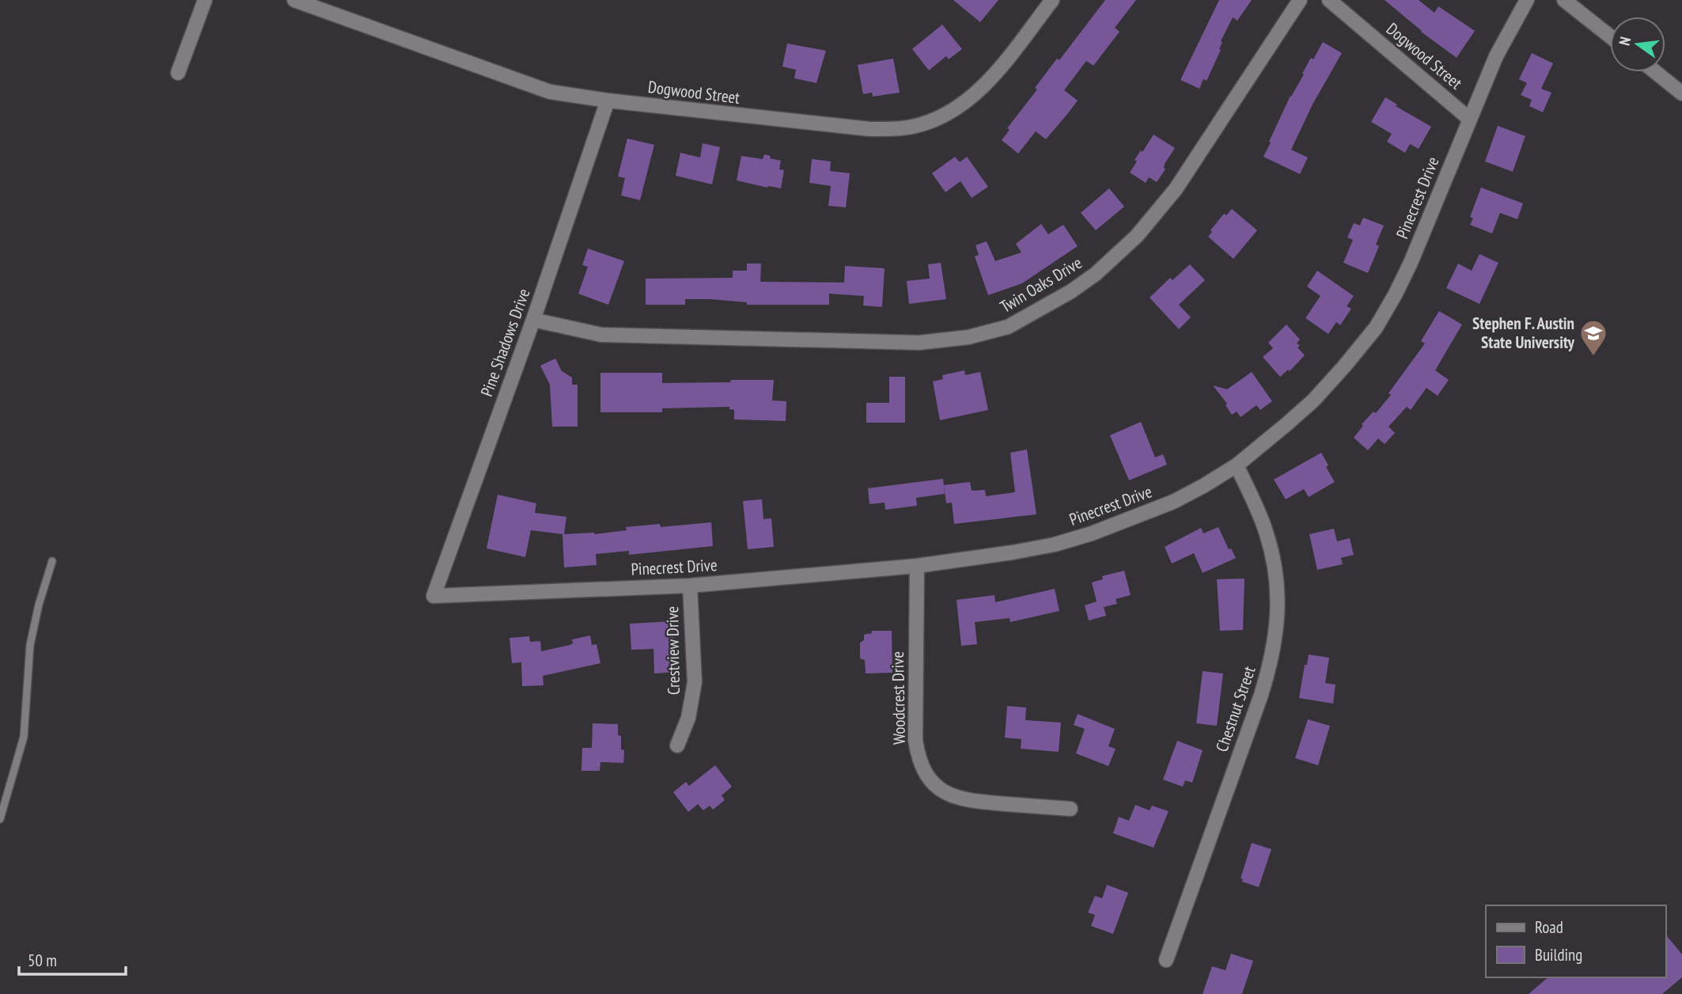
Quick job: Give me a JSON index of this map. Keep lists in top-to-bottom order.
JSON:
{
  "streets": {
    "street": [
      "Dogwood Street",
      "Pinecrest Drive",
      "Twin Oaks Drive",
      "Pine Shadows Drive",
      "Crestview Drive",
      "Woodcrest Drive",
      "Chestnut Street"
    ]
  },
  "crossings": [
    ["Dogwood Street", "Pinecrest Drive"],
    ["Dogwood Street", "Pine Shadows Drive"],
    ["Pinecrest Drive", "Pine Shadows Drive"],
    ["Pinecrest Drive", "Crestview Drive"],
    ["Pinecrest Drive", "Woodcrest Drive"],
    ["Pinecrest Drive", "Chestnut Street"],
    ["Twin Oaks Drive", "Pine Shadows Drive"]
  ],
  "places": {
    "school or university": ["Stephen F. Austin State University"]
  },
  "legend": ["Road", "Building"],
  "scale_bar": "50 m",
  "north": "left"
}
